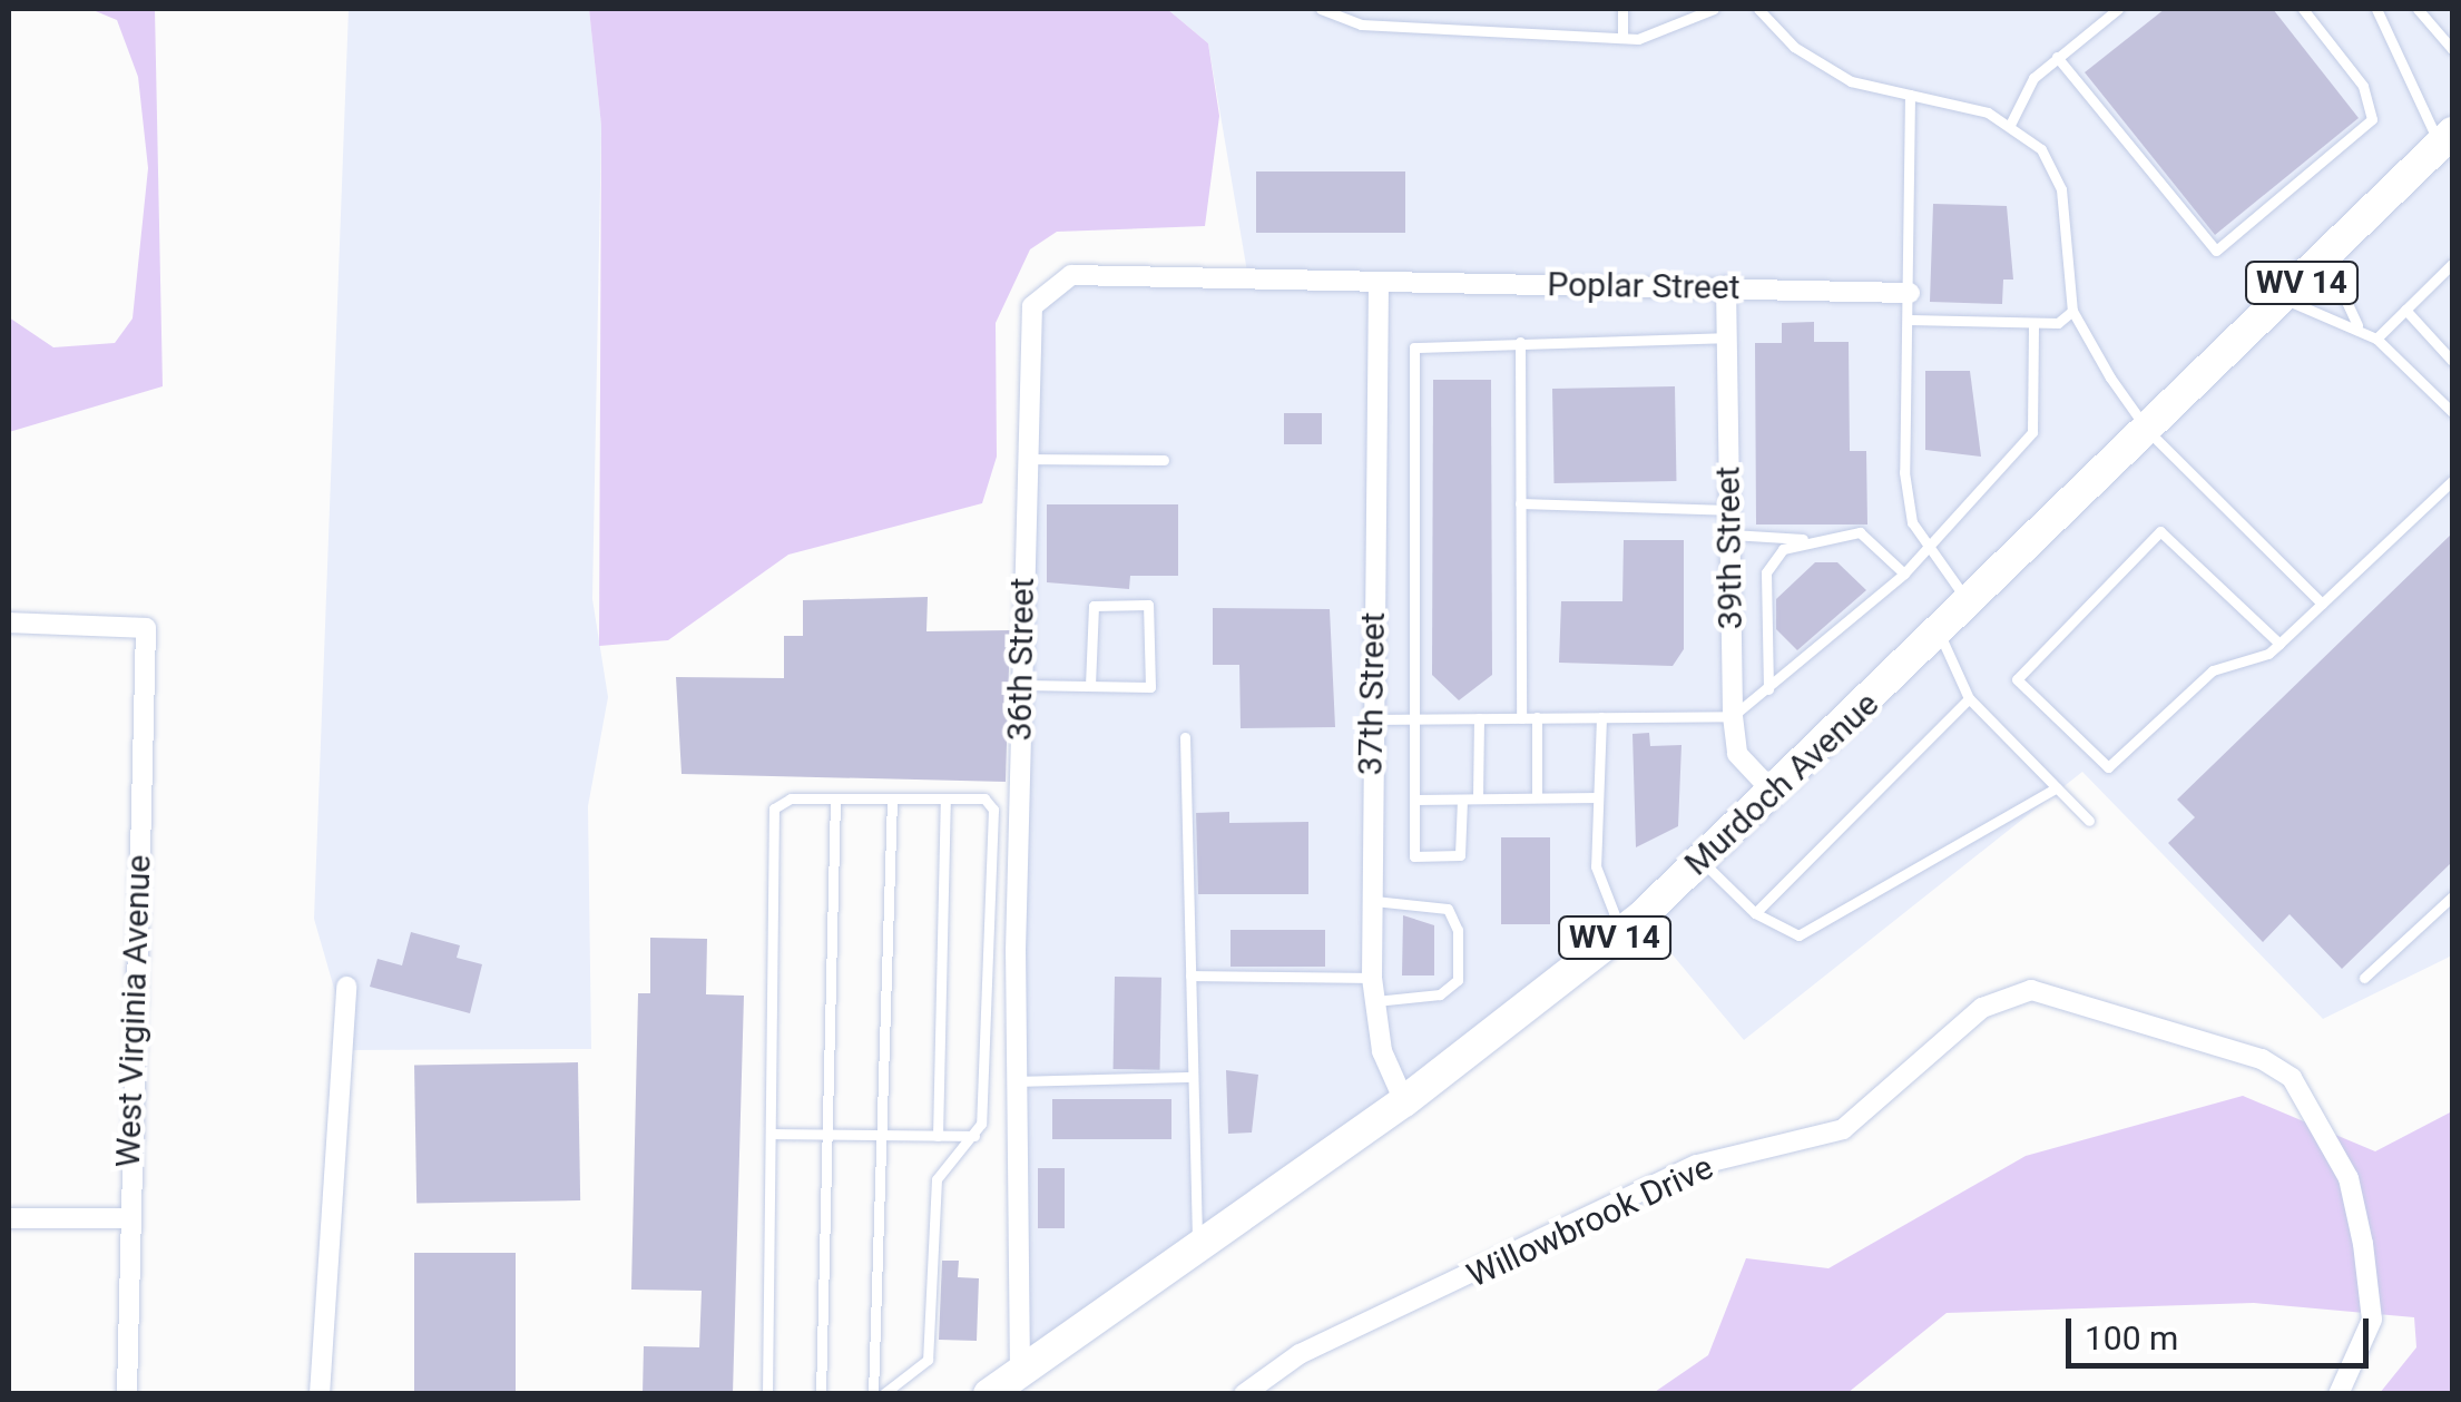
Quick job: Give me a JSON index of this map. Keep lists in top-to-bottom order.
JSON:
{
  "streets": {
    "main road": ["WV 14", "Murdoch Avenue"],
    "street": [
      "Poplar Street",
      "39th Street",
      "36th Street",
      "37th Street",
      "West Virginia Avenue",
      "Willowbrook Drive"
    ]
  },
  "crossings": [
    ["Poplar Street", "39th Street"],
    ["Poplar Street", "36th Street"],
    ["Poplar Street", "37th Street"],
    ["39th Street", "Murdoch Avenue"],
    ["36th Street", "37th Street"],
    ["36th Street", "Murdoch Avenue"],
    ["37th Street", "Murdoch Avenue"]
  ],
  "scale_bar": "100 m"
}
